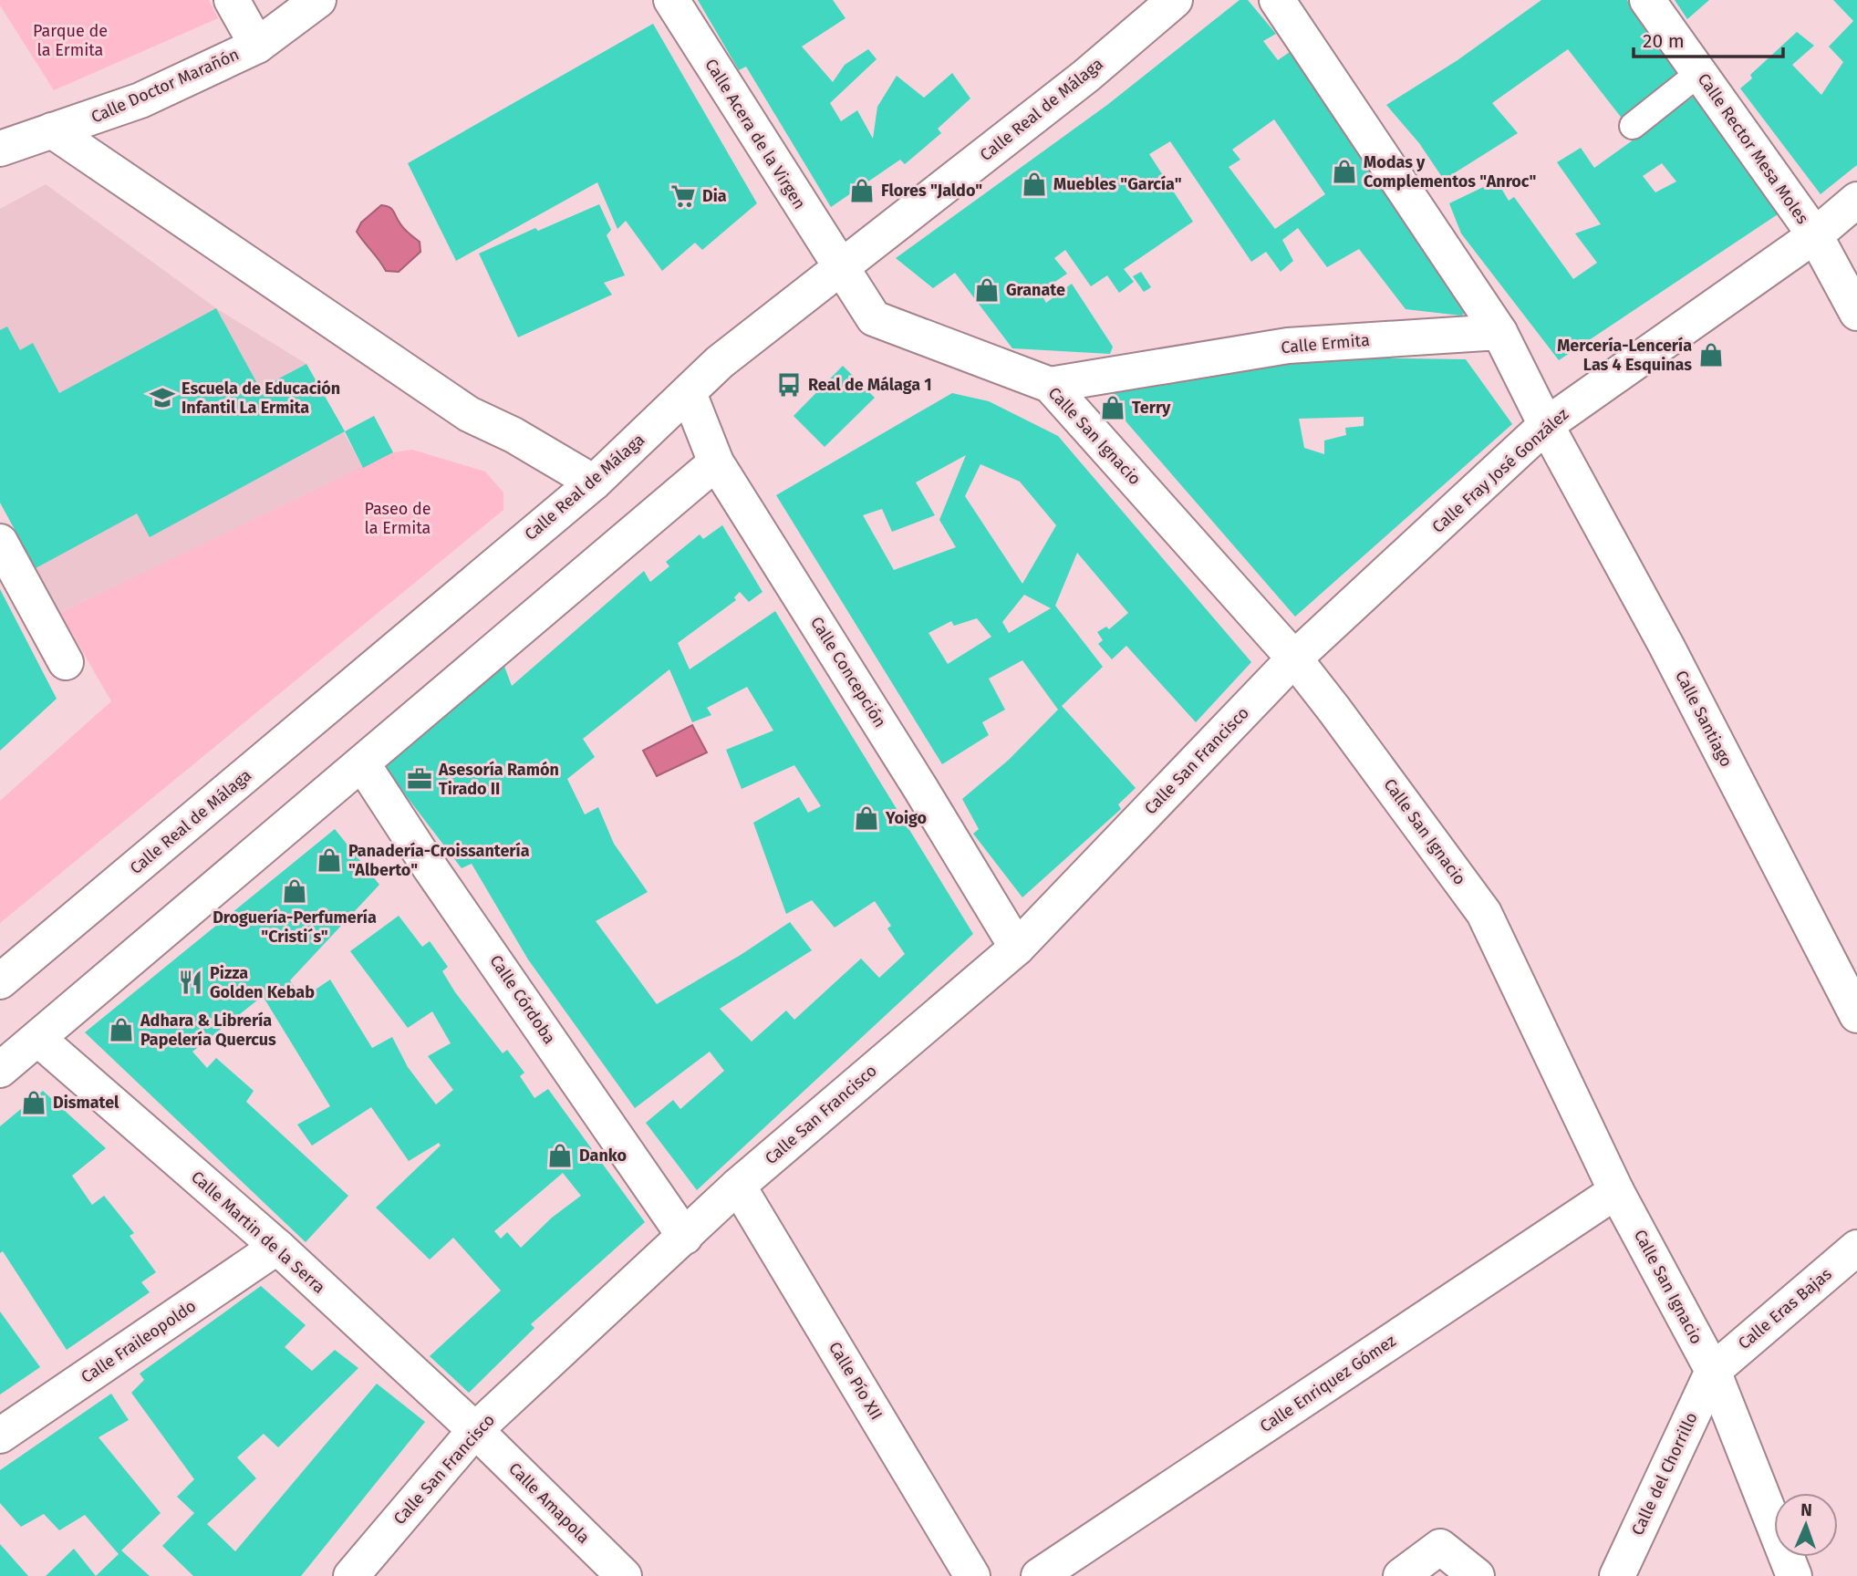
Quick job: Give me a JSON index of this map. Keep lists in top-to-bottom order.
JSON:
{
  "streets": {
    "street": [
      "Calle Doctor Marañón",
      "Calle Real de Málaga",
      "Calle Acera de la Virgen",
      "Calle Rector Mesa Moles",
      "Calle Ermita",
      "Calle San Ignacio",
      "Calle Fray José González",
      "Calle Concepción",
      "Calle Santiago",
      "Calle San Francisco",
      "Calle Córdoba",
      "Calle Martin de la Serra",
      "Calle Eras Bajas",
      "Calle Fraileopoldo",
      "Calle Pío XII",
      "Calle Enriquez Gómez",
      "Calle del Chorrillo",
      "Calle Amapola"
    ]
  },
  "crossings": [
    ["Calle Real de Málaga", "Calle Acera de la Virgen"],
    ["Calle Real de Málaga", "Calle San Ignacio"],
    ["Calle Real de Málaga", "Calle Concepción"],
    ["Calle Acera de la Virgen", "Calle San Ignacio"],
    ["Calle Rector Mesa Moles", "Calle Fray José González"],
    ["Calle Ermita", "Calle San Ignacio"],
    ["Calle San Ignacio", "Calle Fray José González"],
    ["Calle San Ignacio", "Calle San Francisco"],
    ["Calle San Ignacio", "Calle Eras Bajas"],
    ["Calle San Ignacio", "Calle Enriquez Gómez"],
    ["Calle San Ignacio", "Calle del Chorrillo"],
    ["Calle Fray José González", "Calle Santiago"],
    ["Calle Fray José González", "Calle San Francisco"],
    ["Calle Concepción", "Calle San Francisco"],
    ["Calle San Francisco", "Calle Córdoba"],
    ["Calle San Francisco", "Calle Martin de la Serra"],
    ["Calle San Francisco", "Calle Pío XII"],
    ["Calle San Francisco", "Calle Amapola"],
    ["Calle Martin de la Serra", "Calle Fraileopoldo"],
    ["Calle Martin de la Serra", "Calle Amapola"],
    ["Calle Eras Bajas", "Calle del Chorrillo"]
  ],
  "parks": ["Parque de la Ermita", "Paseo de la Ermita"],
  "places": {
    "shop": [
      "Modas y Complementos \"Anroc\"",
      "Muebles \"García\"",
      "Flores \"Jaldo\"",
      "Granate",
      "Mercería-Lencería Las 4 Esquinas",
      "Terry",
      "Yoigo",
      "Panadería-Croissantería \"Alberto\"",
      "Droguería-Perfumería \"Cristi´s\"",
      "Adhara & Librería Papelería Quercus",
      "Dismatel",
      "Danko"
    ],
    "supermarket": ["Dia"],
    "bus stop": ["Real de Málaga 1"],
    "school or university": ["Escuela de Educación Infantil La Ermita"],
    "office": ["Asesoría Ramón Tirado II"],
    "restaurant": ["Pizza Golden Kebab"]
  },
  "scale_bar": "20 m",
  "north": "top"
}
